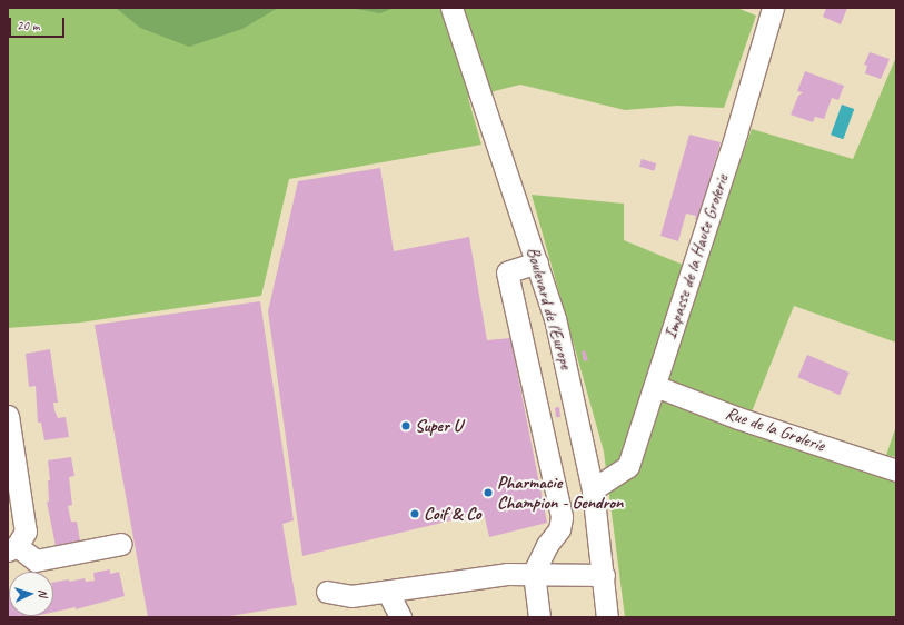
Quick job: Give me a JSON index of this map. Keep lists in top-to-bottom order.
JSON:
{
  "streets": {
    "street": ["Impasse de la Haute Grolerie", "Boulevard de l'Europe", "Rue de la Grolerie"]
  },
  "crossings": [
    ["Impasse de la Haute Grolerie", "Boulevard de l'Europe"],
    ["Impasse de la Haute Grolerie", "Rue de la Grolerie"]
  ],
  "places": ["Super U", "Pharmacie Champion - Gendron", "Coif & Co"],
  "scale_bar": "20 m",
  "north": "right"
}
